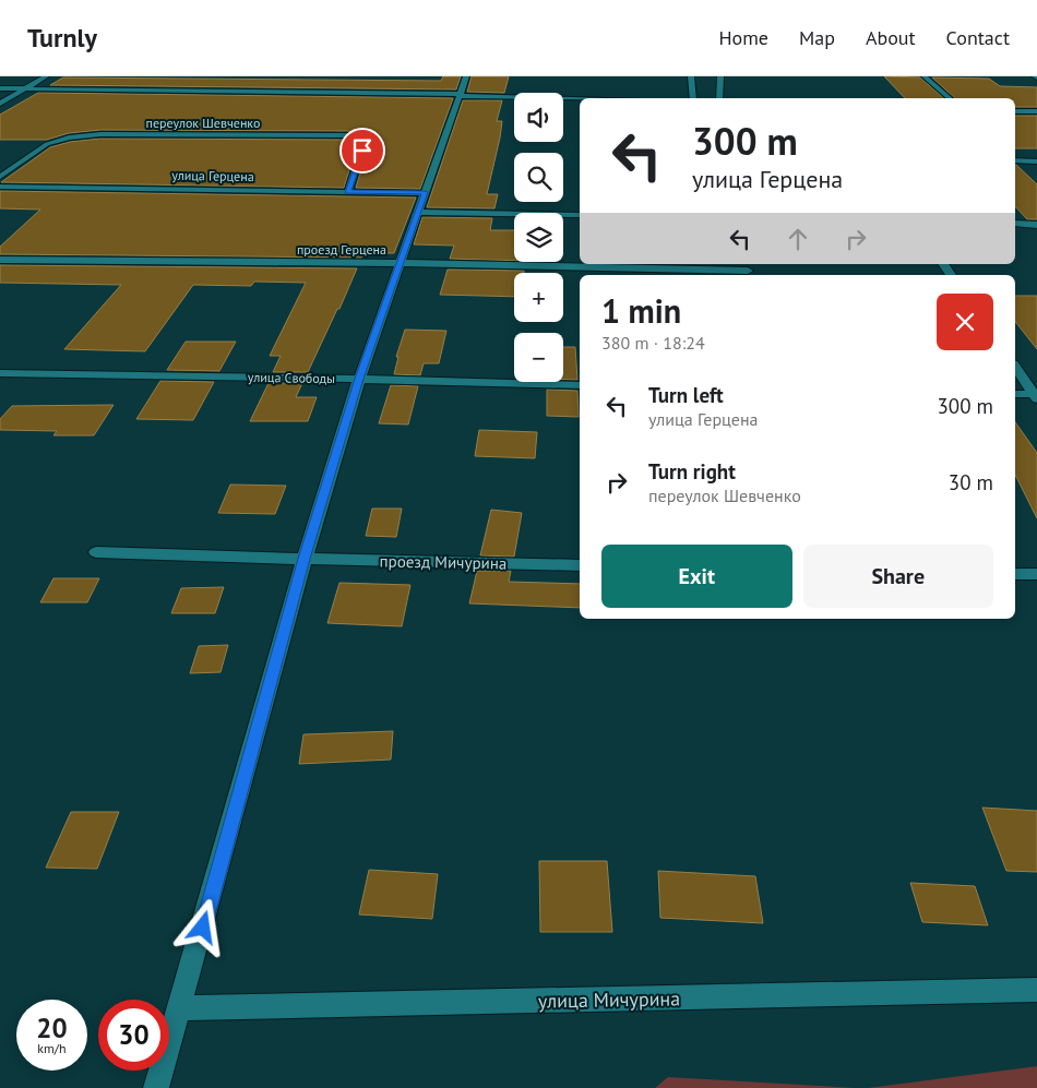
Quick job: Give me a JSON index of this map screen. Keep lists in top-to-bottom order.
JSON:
{
  "streets": {
    "street": [
      "переулок Шевченко",
      "улица Герцена",
      "проезд Герцена",
      "улица Свободы",
      "проезд Мичурина",
      "улица Мичурина"
    ]
  },
  "crossings": [
    ["переулок Шевченко", "улица Герцена"]
  ],
  "page": {
    "header": "Turnly",
    "nav": [
      "Home",
      "Map",
      "About",
      "Contact"
    ],
    "map_buttons": ["+", "−"],
    "turn": ["300 m", "улица Герцена"],
    "heading": ["1 min", "380 m · 18:24"],
    "list": [
      {
        "name": "Turn left",
        "note": "улица Герцена",
        "value": "300 m"
      },
      {
        "name": "Turn right",
        "note": "переулок Шевченко",
        "value": "30 m"
      }
    ],
    "buttons": ["Exit", "Share"],
    "speed": "20 km/h",
    "limit": "30"
  }
}
